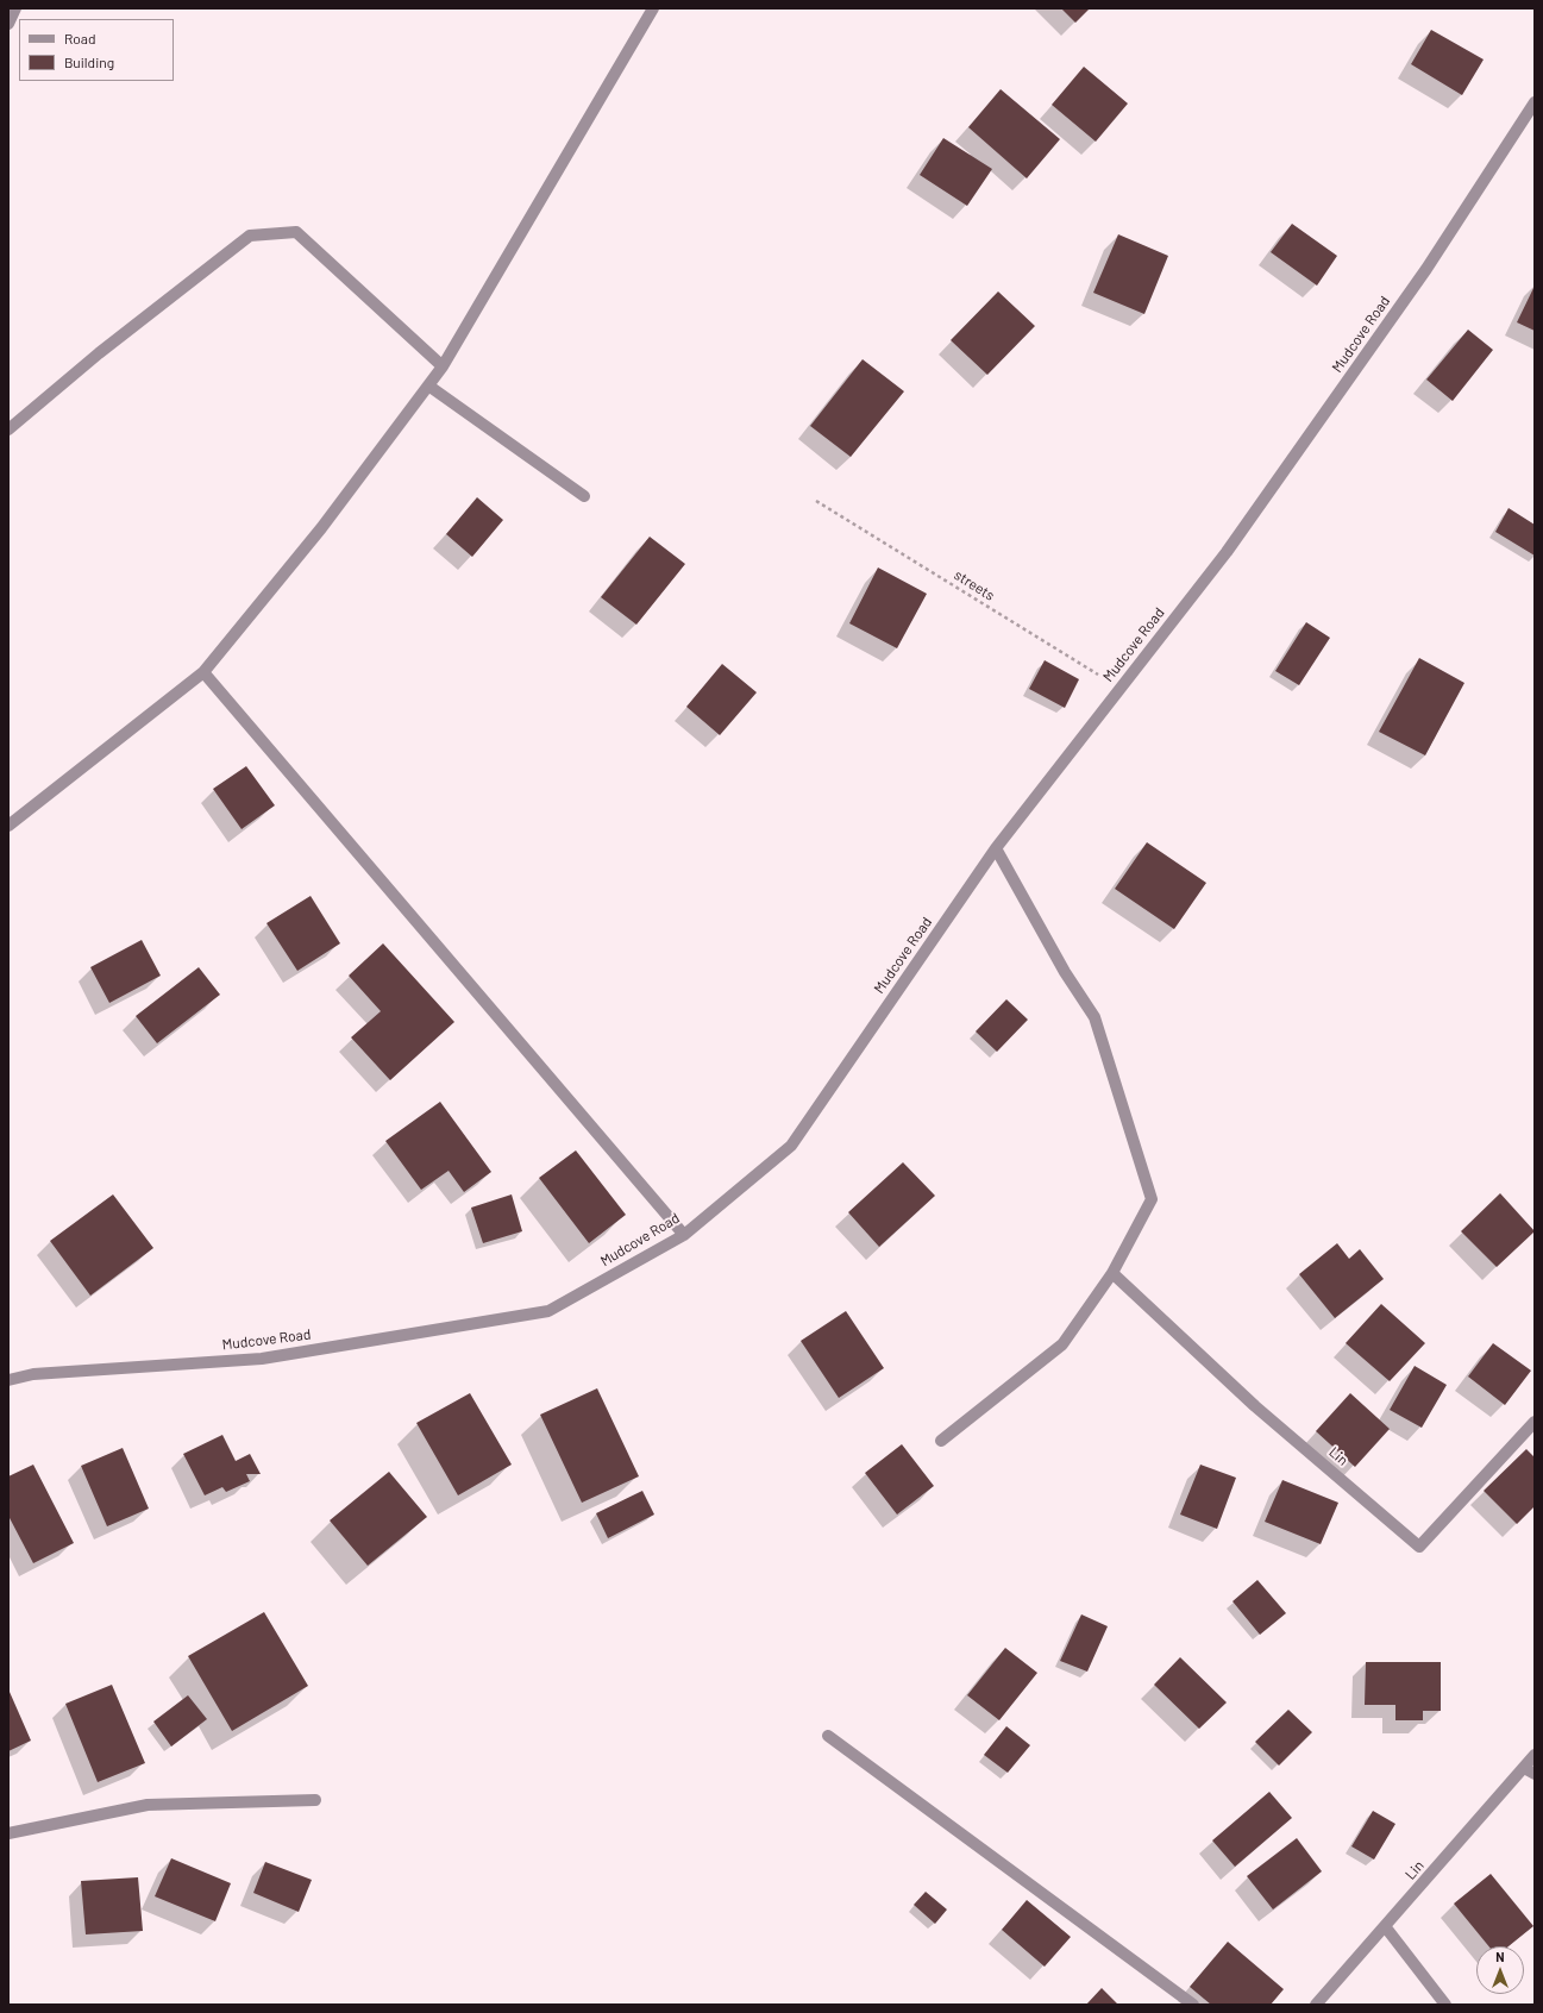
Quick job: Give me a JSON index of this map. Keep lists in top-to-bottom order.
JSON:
{
  "streets": {
    "street": ["Mudcove Road", "Lin"],
    "path": ["streets"]
  },
  "crossings": [
    ["Mudcove Road", "streets"]
  ],
  "legend": ["Road", "Building"],
  "north": "top"
}
